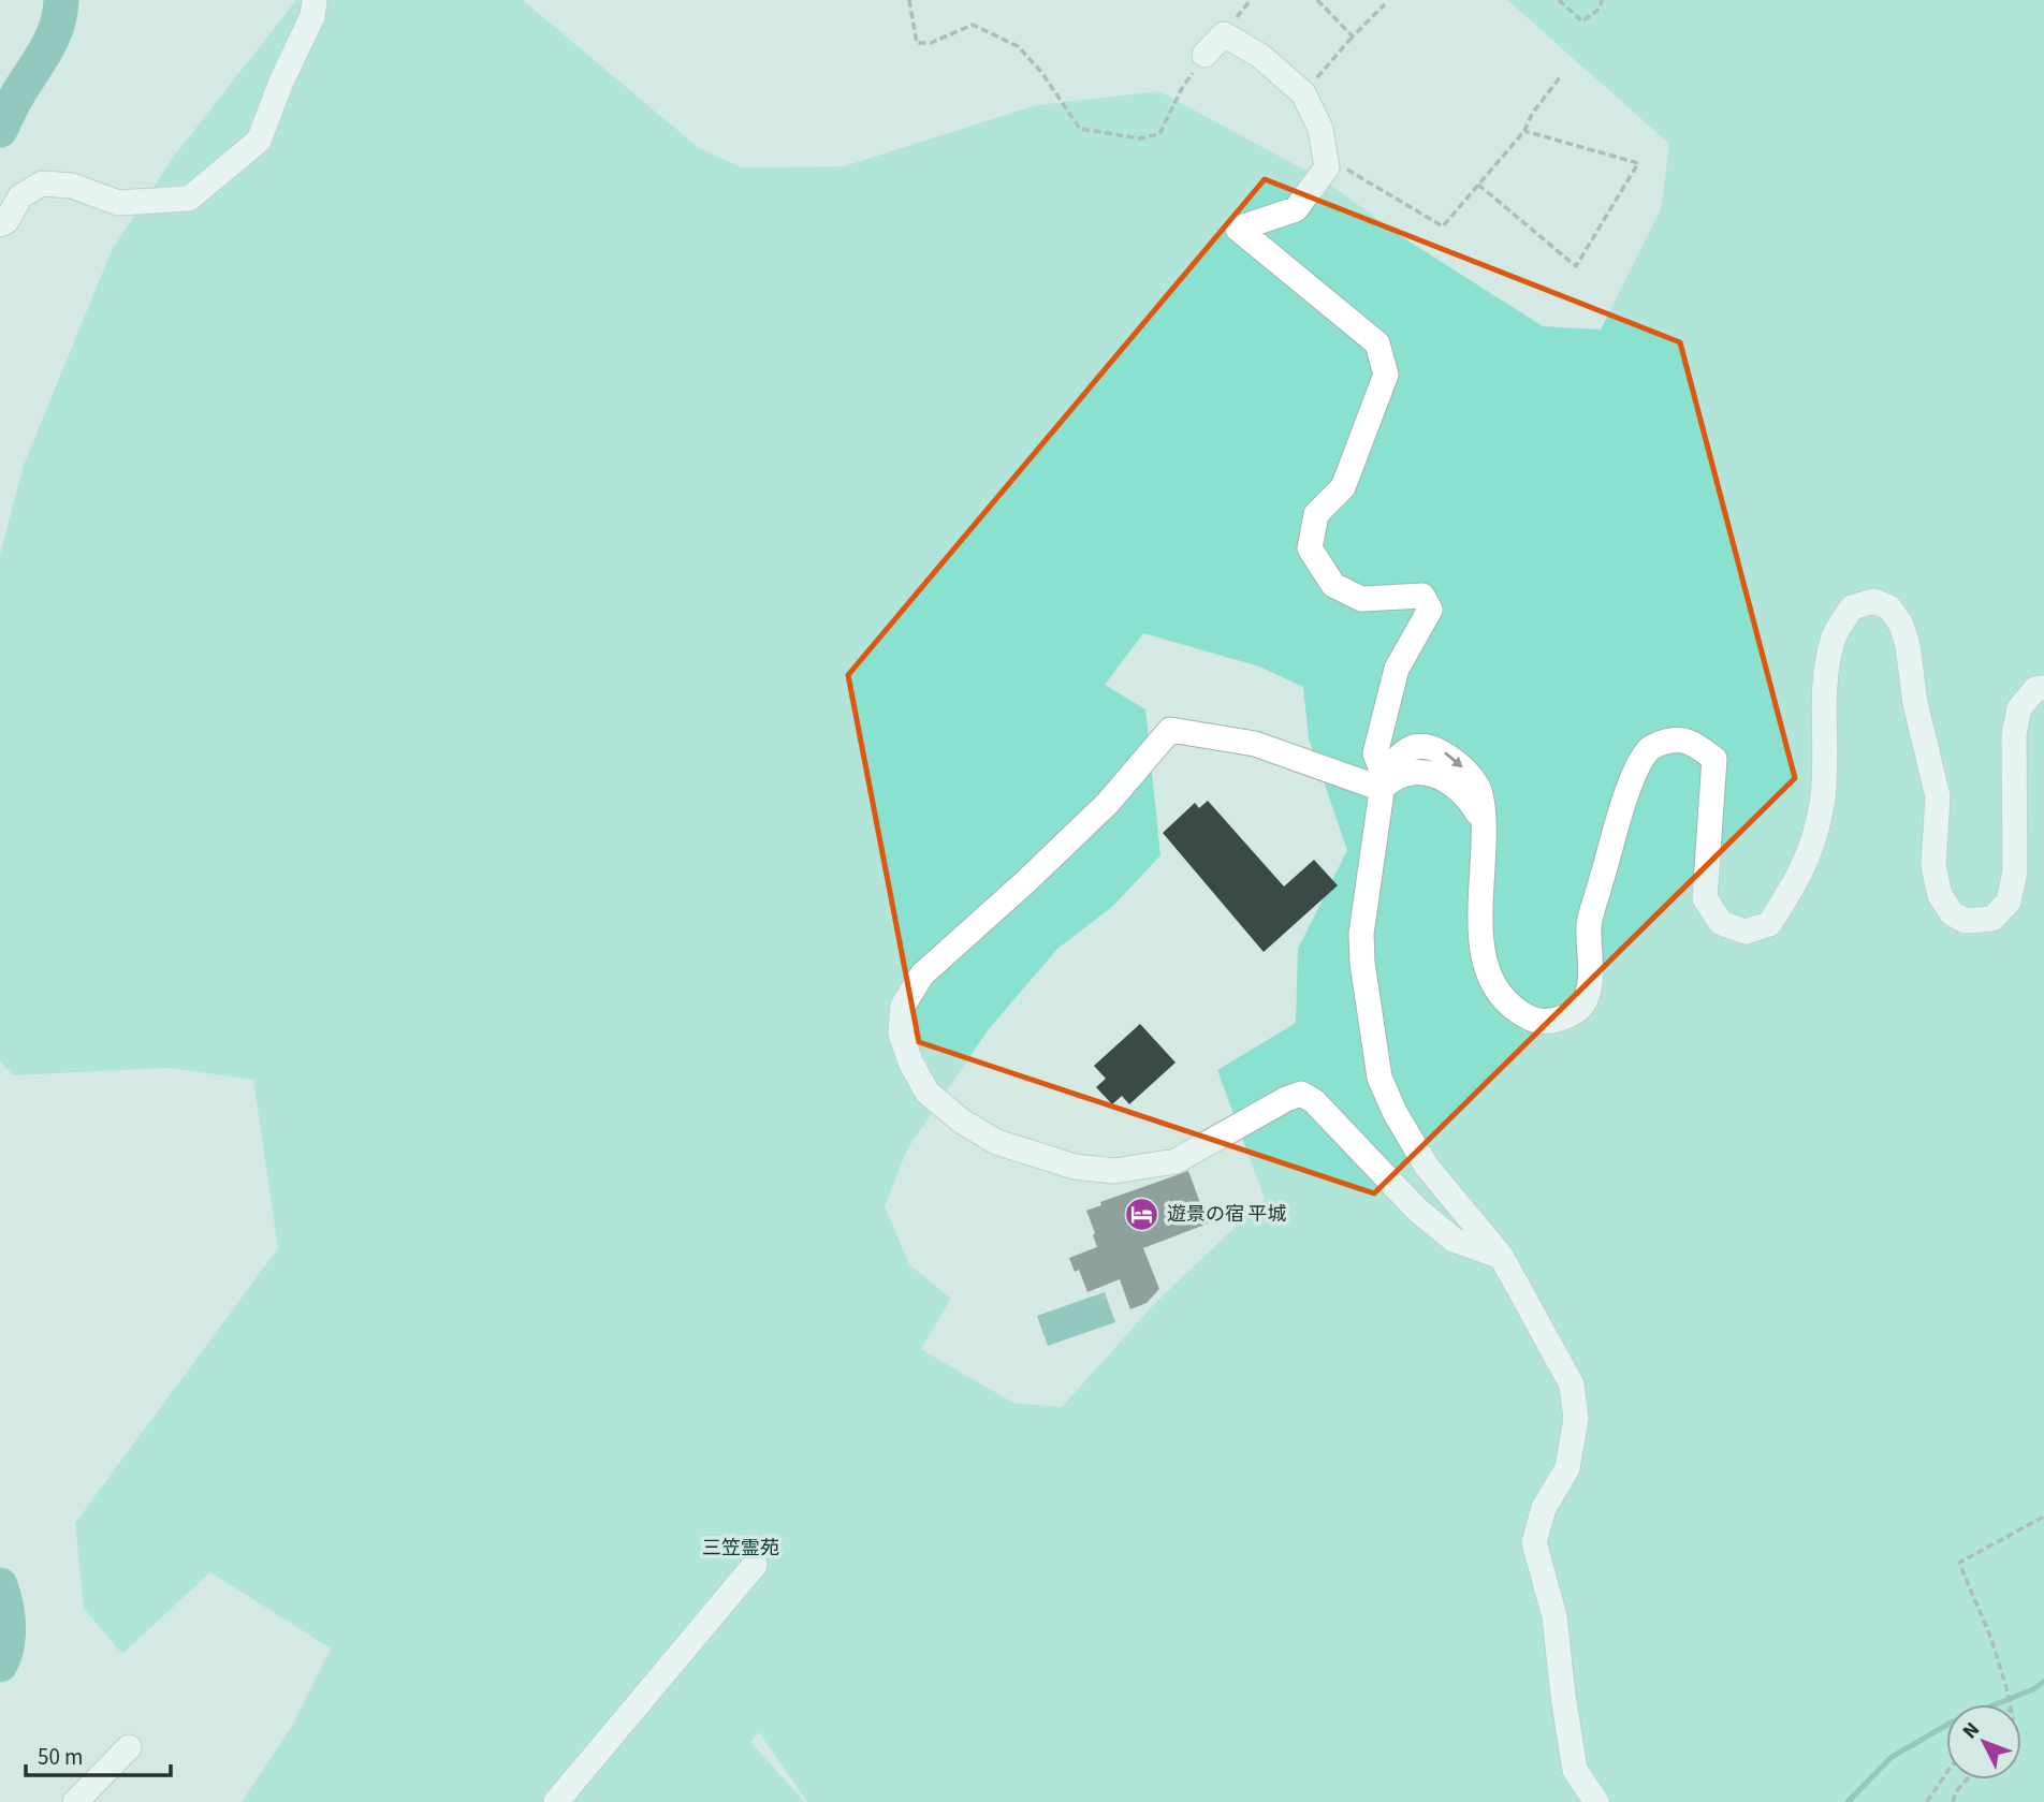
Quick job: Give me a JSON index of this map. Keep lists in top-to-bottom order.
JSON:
{
  "parks": ["三笠霊苑"],
  "places": {
    "hotel": ["遊景の宿 平城"]
  },
  "scale_bar": "50 m",
  "north": "top left"
}
